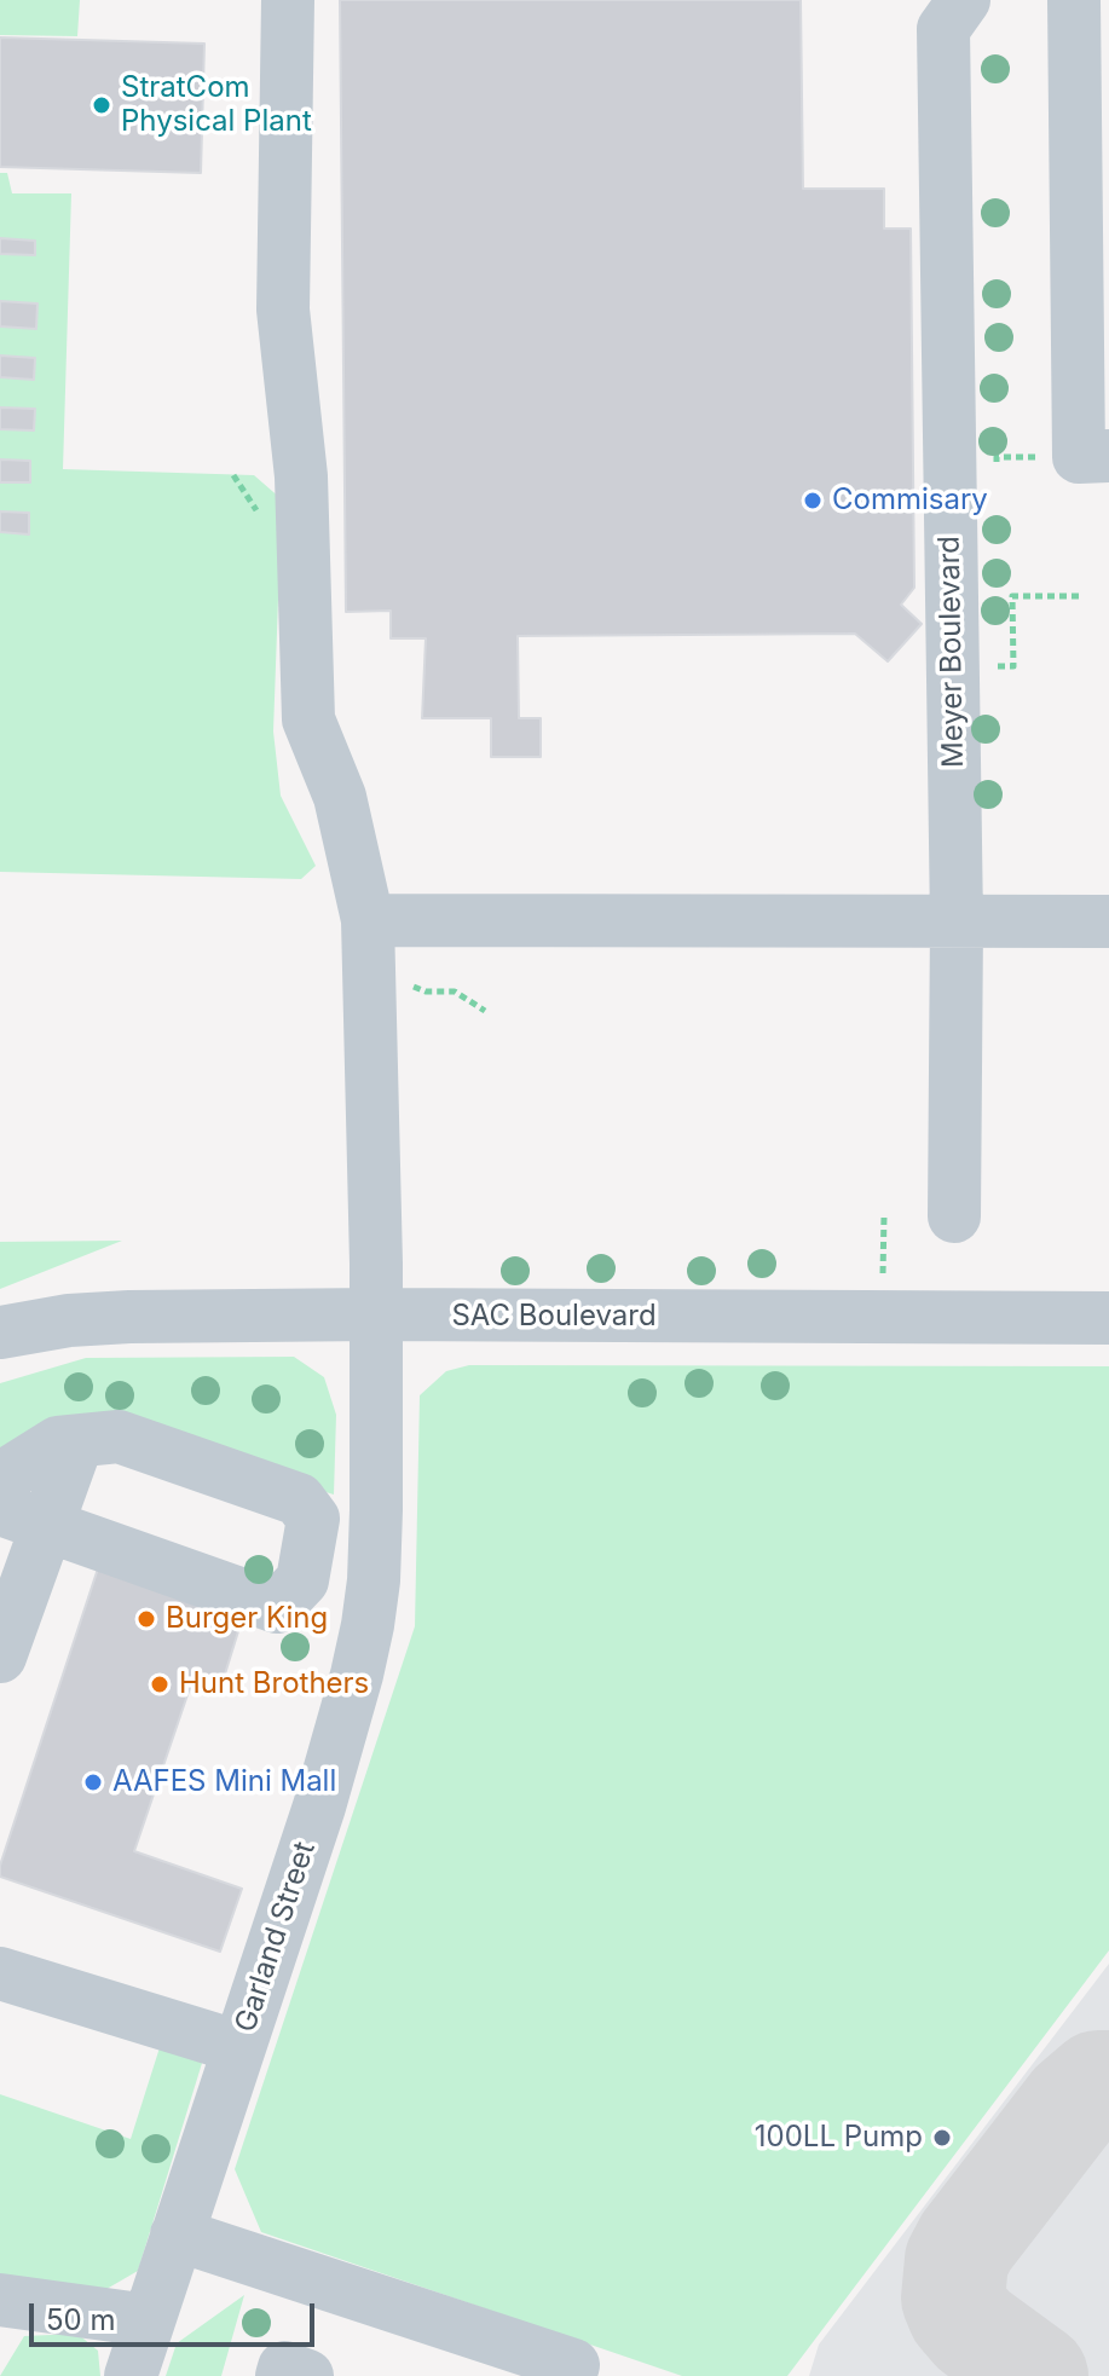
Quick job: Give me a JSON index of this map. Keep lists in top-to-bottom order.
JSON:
{
  "streets": {
    "street": ["Meyer Boulevard", "SAC Boulevard", "Garland Street"]
  },
  "crossings": [
    ["SAC Boulevard", "Garland Street"]
  ],
  "places": [
    "StratCom Physical Plant",
    "Commisary",
    "Burger King",
    "Hunt Brothers",
    "AAFES Mini Mall",
    "100LL Pump"
  ],
  "scale_bar": "50 m"
}
